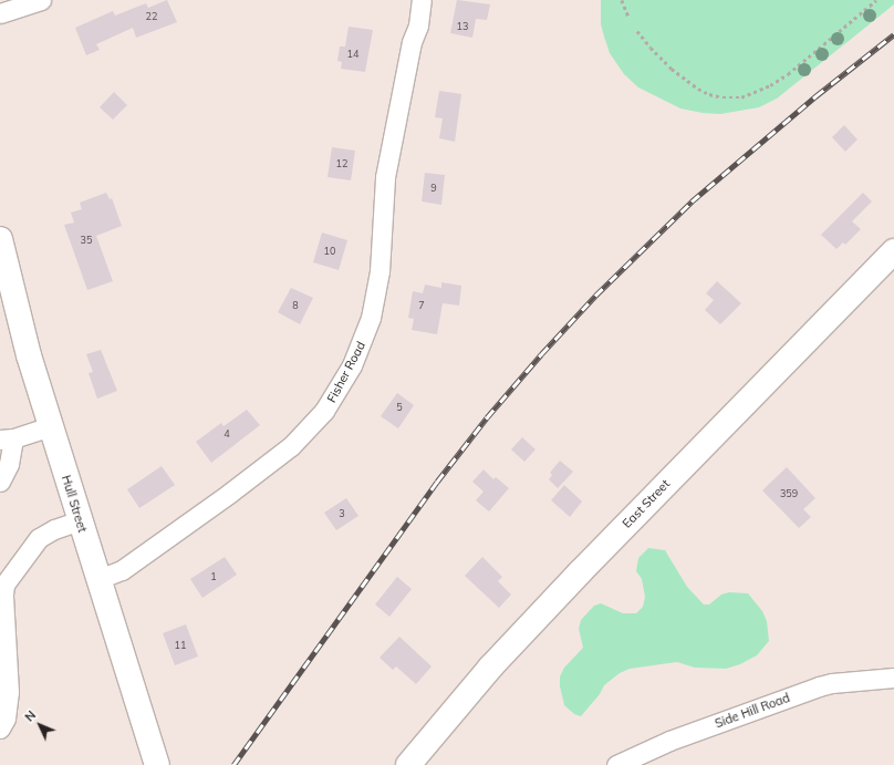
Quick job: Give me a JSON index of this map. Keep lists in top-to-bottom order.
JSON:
{
  "streets": {
    "main road": ["Hull Street", "East Street"],
    "street": ["Fisher Road", "Side Hill Road"]
  },
  "crossings": [
    ["Fisher Road", "Hull Street"]
  ],
  "house_numbers": [
    "22",
    "13",
    "14",
    "12",
    "9",
    "35",
    "10",
    "8",
    "7",
    "5",
    "4",
    "359",
    "3",
    "1",
    "11"
  ],
  "north": "top left"
}
